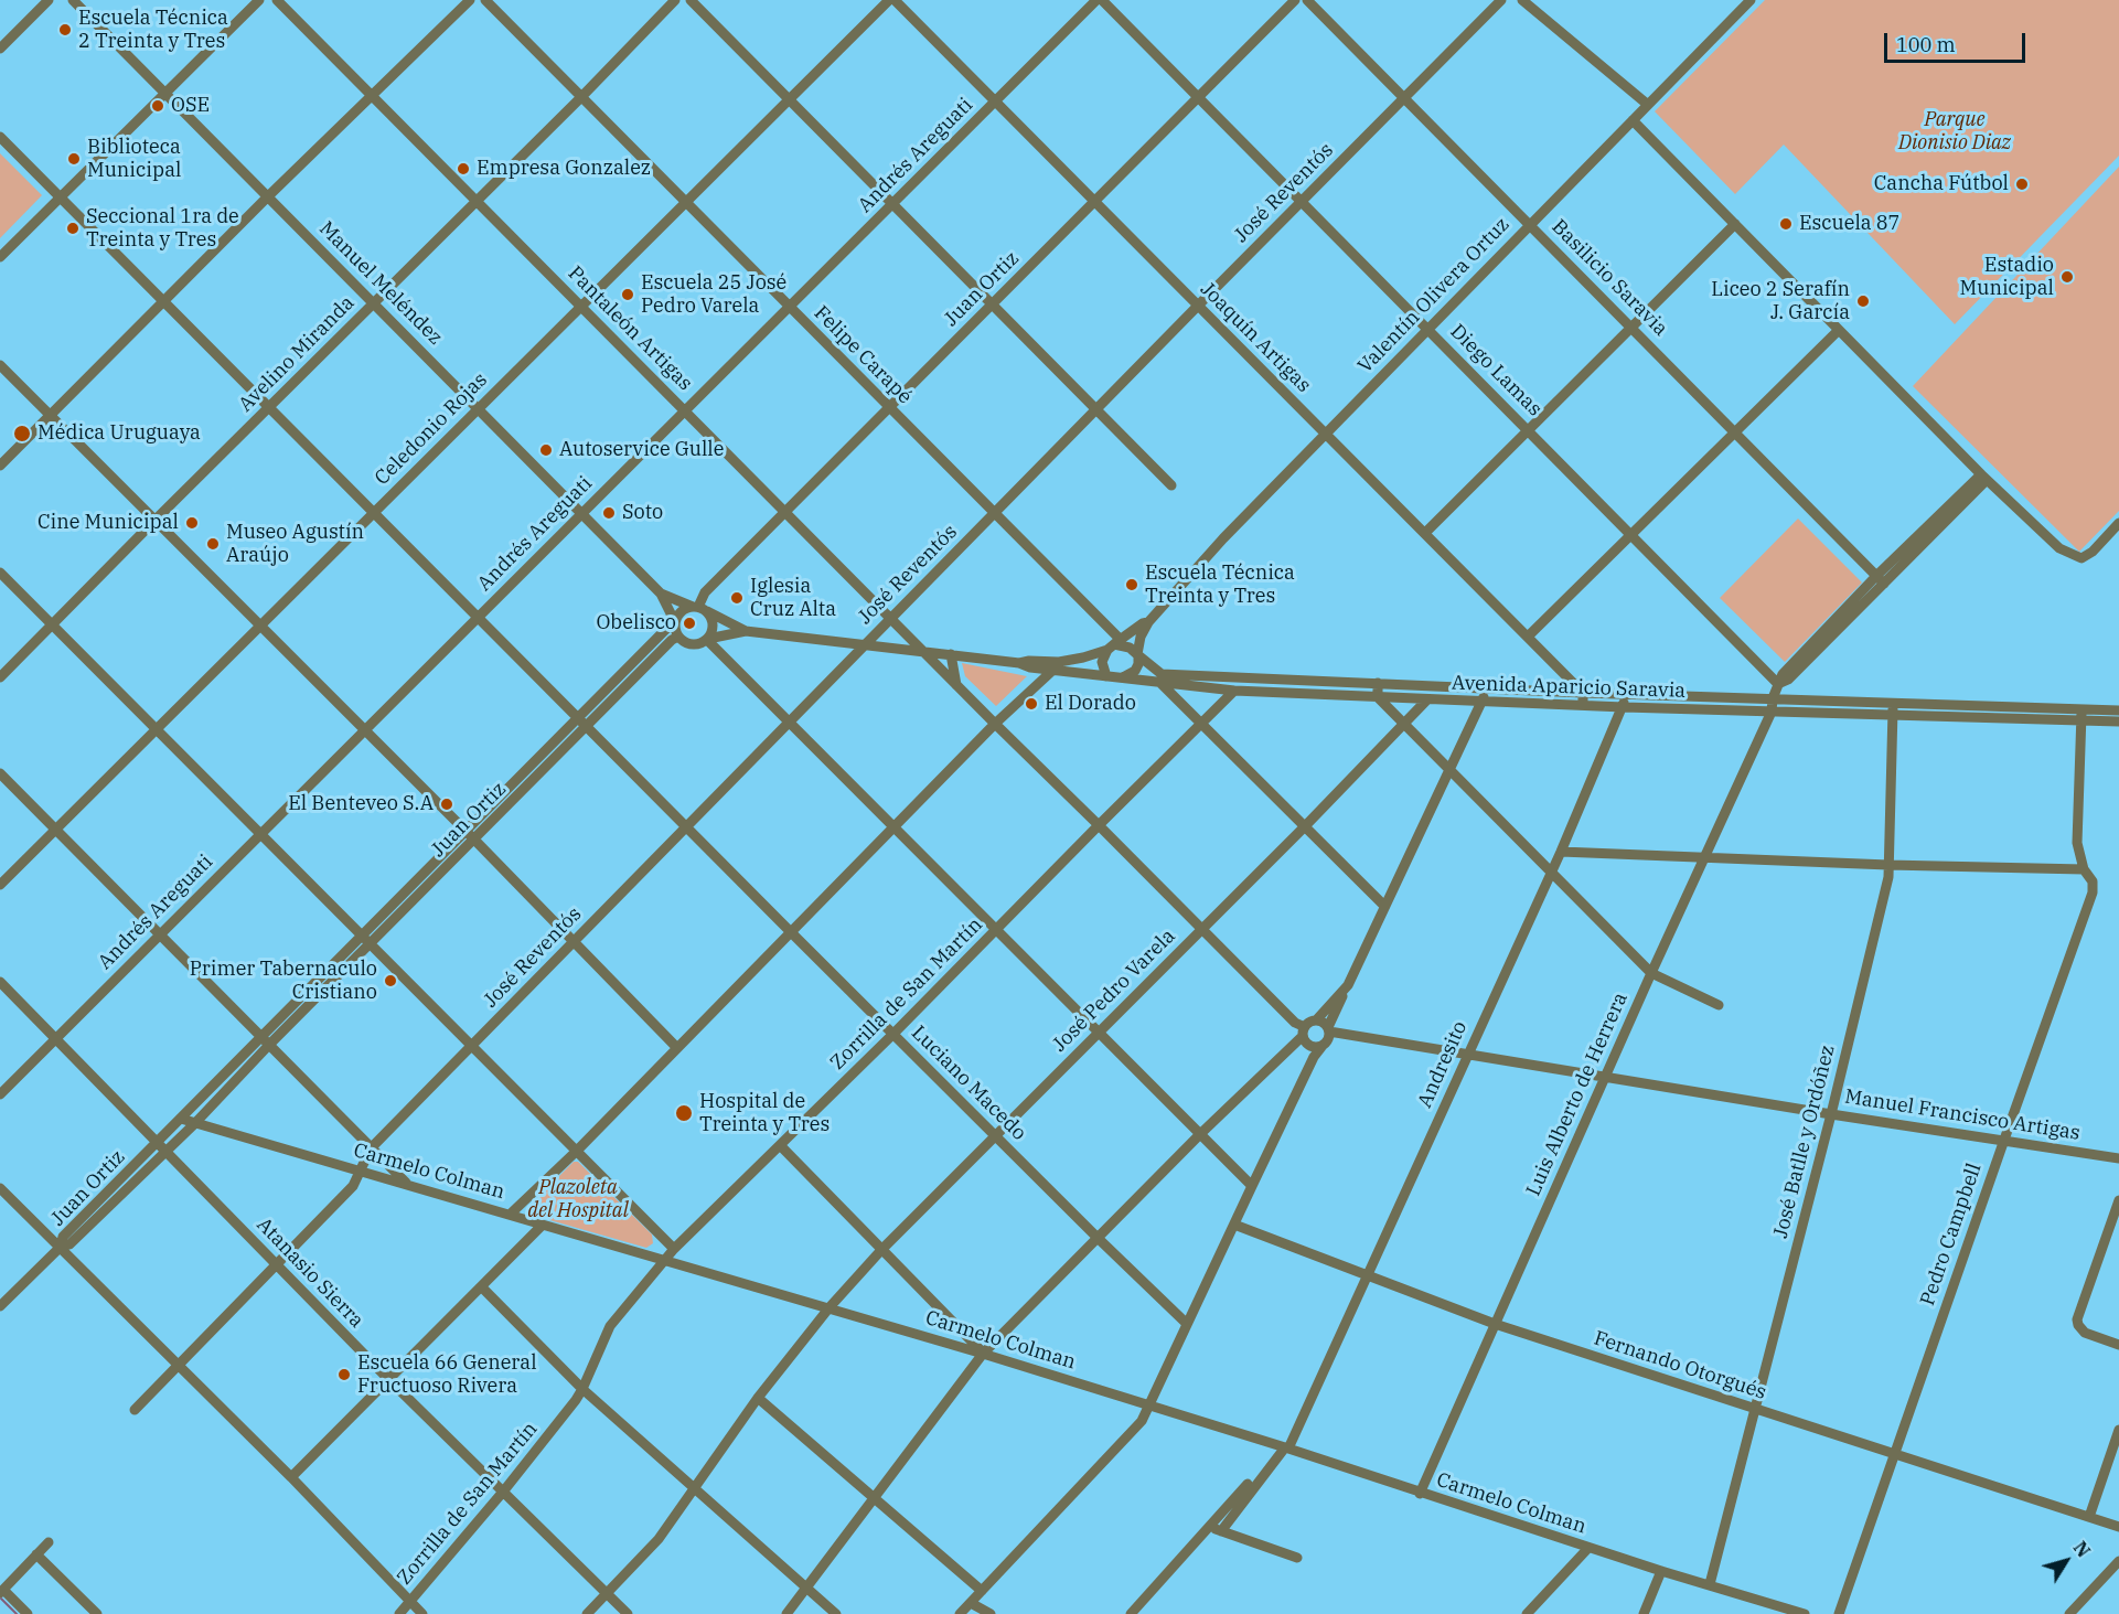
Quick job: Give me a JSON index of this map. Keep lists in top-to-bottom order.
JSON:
{
  "streets": {
    "street": [
      "Andrés Areguati",
      "José Reventós",
      "Basilicio Saravia",
      "Manuel Meléndez",
      "Juan Ortiz",
      "Valentín Olivera Ortuz",
      "Pantaleón Artigas",
      "Joaquín Artigas",
      "Avelino Miranda",
      "Felipe Carapé",
      "Diego Lamas",
      "Celedonio Rojas",
      "Avenida Aparicio Saravia",
      "José Pedro Varela",
      "Zorrilla de San Martín",
      "Andresito",
      "Luciano Macedo",
      "Luis Alberto de Herrera",
      "Manuel Francisco Artigas",
      "José Batlle y Ordóñez",
      "Carmelo Colman",
      "Pedro Campbell",
      "Atanasio Sierra",
      "Fernando Otorgués"
    ]
  },
  "crossings": [
    ["Andrés Areguati", "Manuel Meléndez"],
    ["Andrés Areguati", "Pantaleón Artigas"],
    ["Andrés Areguati", "Joaquín Artigas"],
    ["Andrés Areguati", "Felipe Carapé"],
    ["Andrés Areguati", "Luciano Macedo"],
    ["Andrés Areguati", "Atanasio Sierra"],
    ["José Reventós", "Basilicio Saravia"],
    ["José Reventós", "Pantaleón Artigas"],
    ["José Reventós", "Joaquín Artigas"],
    ["José Reventós", "Felipe Carapé"],
    ["José Reventós", "Diego Lamas"],
    ["José Reventós", "Avenida Aparicio Saravia"],
    ["José Reventós", "Luciano Macedo"],
    ["José Reventós", "Carmelo Colman"],
    ["José Reventós", "Atanasio Sierra"],
    ["Basilicio Saravia", "Valentín Olivera Ortuz"],
    ["Manuel Meléndez", "Juan Ortiz"],
    ["Manuel Meléndez", "Avelino Miranda"],
    ["Manuel Meléndez", "Celedonio Rojas"],
    ["Manuel Meléndez", "Avenida Aparicio Saravia"],
    ["Juan Ortiz", "Pantaleón Artigas"],
    ["Juan Ortiz", "Joaquín Artigas"],
    ["Juan Ortiz", "Felipe Carapé"],
    ["Juan Ortiz", "Diego Lamas"],
    ["Juan Ortiz", "Avenida Aparicio Saravia"],
    ["Juan Ortiz", "Luciano Macedo"],
    ["Juan Ortiz", "Carmelo Colman"],
    ["Juan Ortiz", "Atanasio Sierra"],
    ["Valentín Olivera Ortuz", "Joaquín Artigas"],
    ["Valentín Olivera Ortuz", "Felipe Carapé"],
    ["Valentín Olivera Ortuz", "Diego Lamas"],
    ["Valentín Olivera Ortuz", "Avenida Aparicio Saravia"],
    ["Pantaleón Artigas", "Avelino Miranda"],
    ["Pantaleón Artigas", "Celedonio Rojas"],
    ["Pantaleón Artigas", "Avenida Aparicio Saravia"],
    ["Pantaleón Artigas", "José Pedro Varela"],
    ["Pantaleón Artigas", "Zorrilla de San Martín"],
    ["Pantaleón Artigas", "Manuel Francisco Artigas"],
    ["Joaquín Artigas", "Avenida Aparicio Saravia"],
    ["Avelino Miranda", "Felipe Carapé"],
    ["Avelino Miranda", "Luciano Macedo"],
    ["Felipe Carapé", "Celedonio Rojas"],
    ["Felipe Carapé", "Avenida Aparicio Saravia"],
    ["Diego Lamas", "Luis Alberto de Herrera"],
    ["Celedonio Rojas", "Luciano Macedo"],
    ["Avenida Aparicio Saravia", "José Pedro Varela"],
    ["Avenida Aparicio Saravia", "Zorrilla de San Martín"],
    ["Avenida Aparicio Saravia", "Andresito"],
    ["Avenida Aparicio Saravia", "Luis Alberto de Herrera"],
    ["Avenida Aparicio Saravia", "José Batlle y Ordóñez"],
    ["Avenida Aparicio Saravia", "Pedro Campbell"],
    ["José Pedro Varela", "Luciano Macedo"],
    ["José Pedro Varela", "Carmelo Colman"],
    ["José Pedro Varela", "Atanasio Sierra"],
    ["Zorrilla de San Martín", "Luciano Macedo"],
    ["Zorrilla de San Martín", "Carmelo Colman"],
    ["Zorrilla de San Martín", "Atanasio Sierra"],
    ["Andresito", "Manuel Francisco Artigas"],
    ["Andresito", "Carmelo Colman"],
    ["Andresito", "Fernando Otorgués"],
    ["Luis Alberto de Herrera", "Manuel Francisco Artigas"],
    ["Luis Alberto de Herrera", "Carmelo Colman"],
    ["Luis Alberto de Herrera", "Fernando Otorgués"],
    ["Manuel Francisco Artigas", "José Batlle y Ordóñez"],
    ["Manuel Francisco Artigas", "Pedro Campbell"],
    ["José Batlle y Ordóñez", "Carmelo Colman"],
    ["José Batlle y Ordóñez", "Fernando Otorgués"],
    ["Pedro Campbell", "Fernando Otorgués"]
  ],
  "parks": ["Parque Dionisio Diaz", "Plazoleta del Hospital"],
  "places": [
    "Escuela Técnica 2 Treinta y Tres",
    "OSE",
    "Biblioteca Municipal",
    "Empresa Gonzalez",
    "Cancha Fútbol",
    "Escuela 87",
    "Seccional 1ra de Treinta y Tres",
    "Estadio Municipal",
    "Escuela 25 José Pedro Varela",
    "Liceo 2 Serafín J. García",
    "Médica Uruguaya",
    "Autoservice Gulle",
    "Soto",
    "Cine Municipal",
    "Museo Agustín Araújo",
    "Escuela Técnica Treinta y Tres",
    "Iglesia Cruz Alta",
    "Obelisco",
    "El Dorado",
    "El Benteveo S.A",
    "Primer Tabernaculo Cristiano",
    "Hospital de Treinta y Tres",
    "Escuela 66 General Fructuoso Rivera"
  ],
  "scale_bar": "100 m",
  "north": "top right"
}
